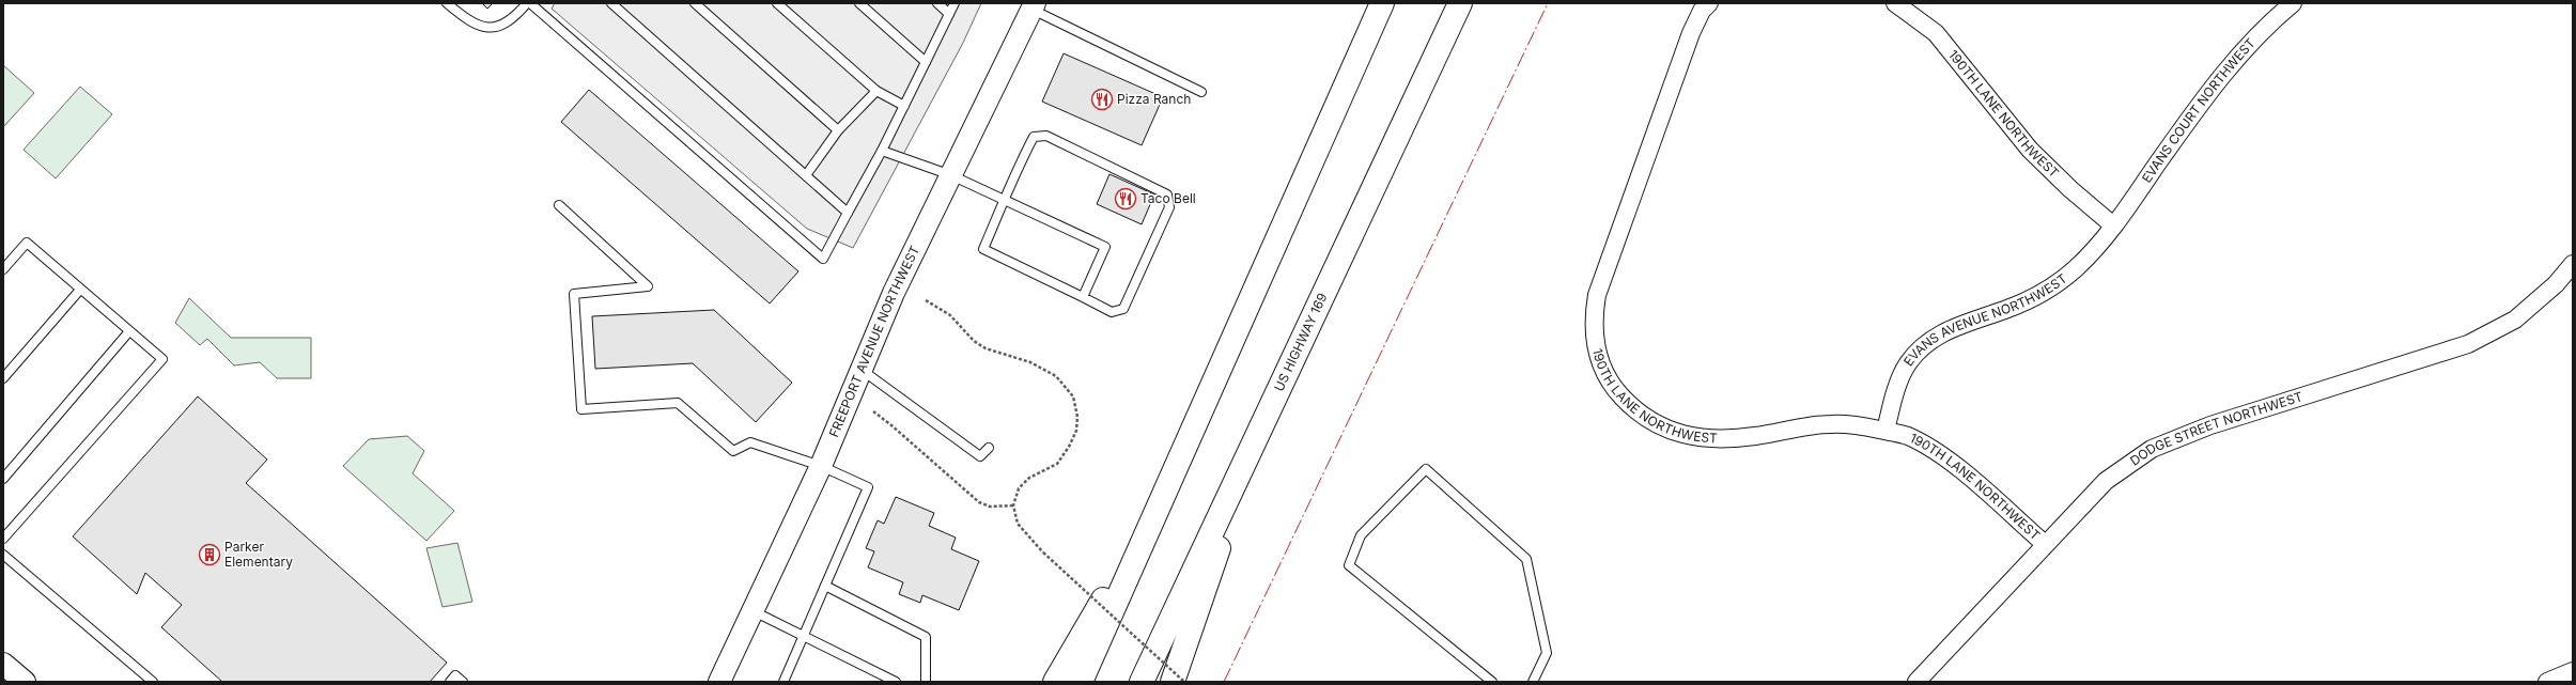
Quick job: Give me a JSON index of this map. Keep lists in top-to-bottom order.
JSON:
{
  "streets": {
    "highway": ["US HIGHWAY 169"],
    "street": [
      "EVANS COURT NORTHWEST",
      "190TH LANE NORTHWEST",
      "EVANS AVENUE NORTHWEST",
      "FREEPORT AVENUE NORTHWEST",
      "DODGE STREET NORTHWEST"
    ]
  },
  "crossings": [
    ["EVANS COURT NORTHWEST", "190TH LANE NORTHWEST"],
    ["EVANS COURT NORTHWEST", "EVANS AVENUE NORTHWEST"],
    ["190TH LANE NORTHWEST", "EVANS AVENUE NORTHWEST"],
    ["190TH LANE NORTHWEST", "DODGE STREET NORTHWEST"]
  ],
  "places": {
    "restaurant": ["Pizza Ranch", "Taco Bell"],
    "building": ["Parker Elementary"]
  }
}
